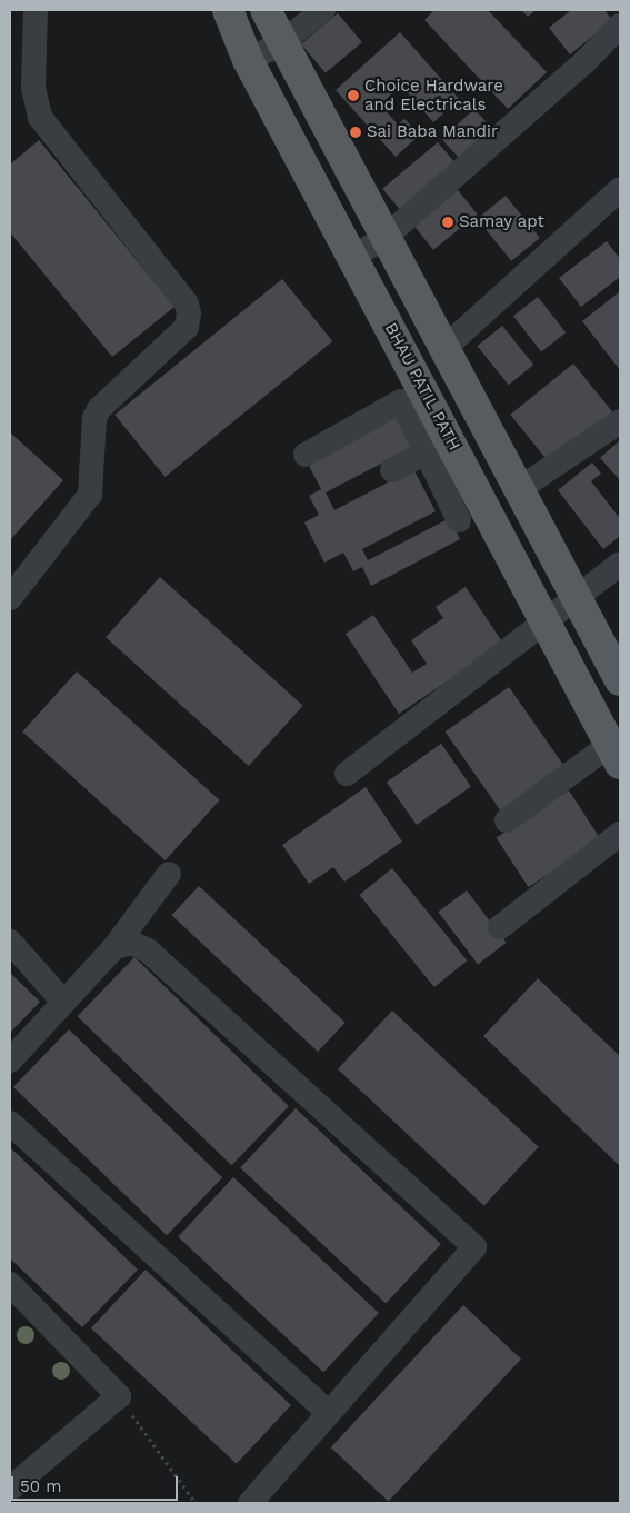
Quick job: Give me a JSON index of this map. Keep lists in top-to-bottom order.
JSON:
{
  "streets": {
    "main road": ["BHAU PATIL PATH"]
  },
  "places": ["Choice Hardware and Electricals", "Sai Baba Mandir", "Samay apt"],
  "scale_bar": "50 m"
}
